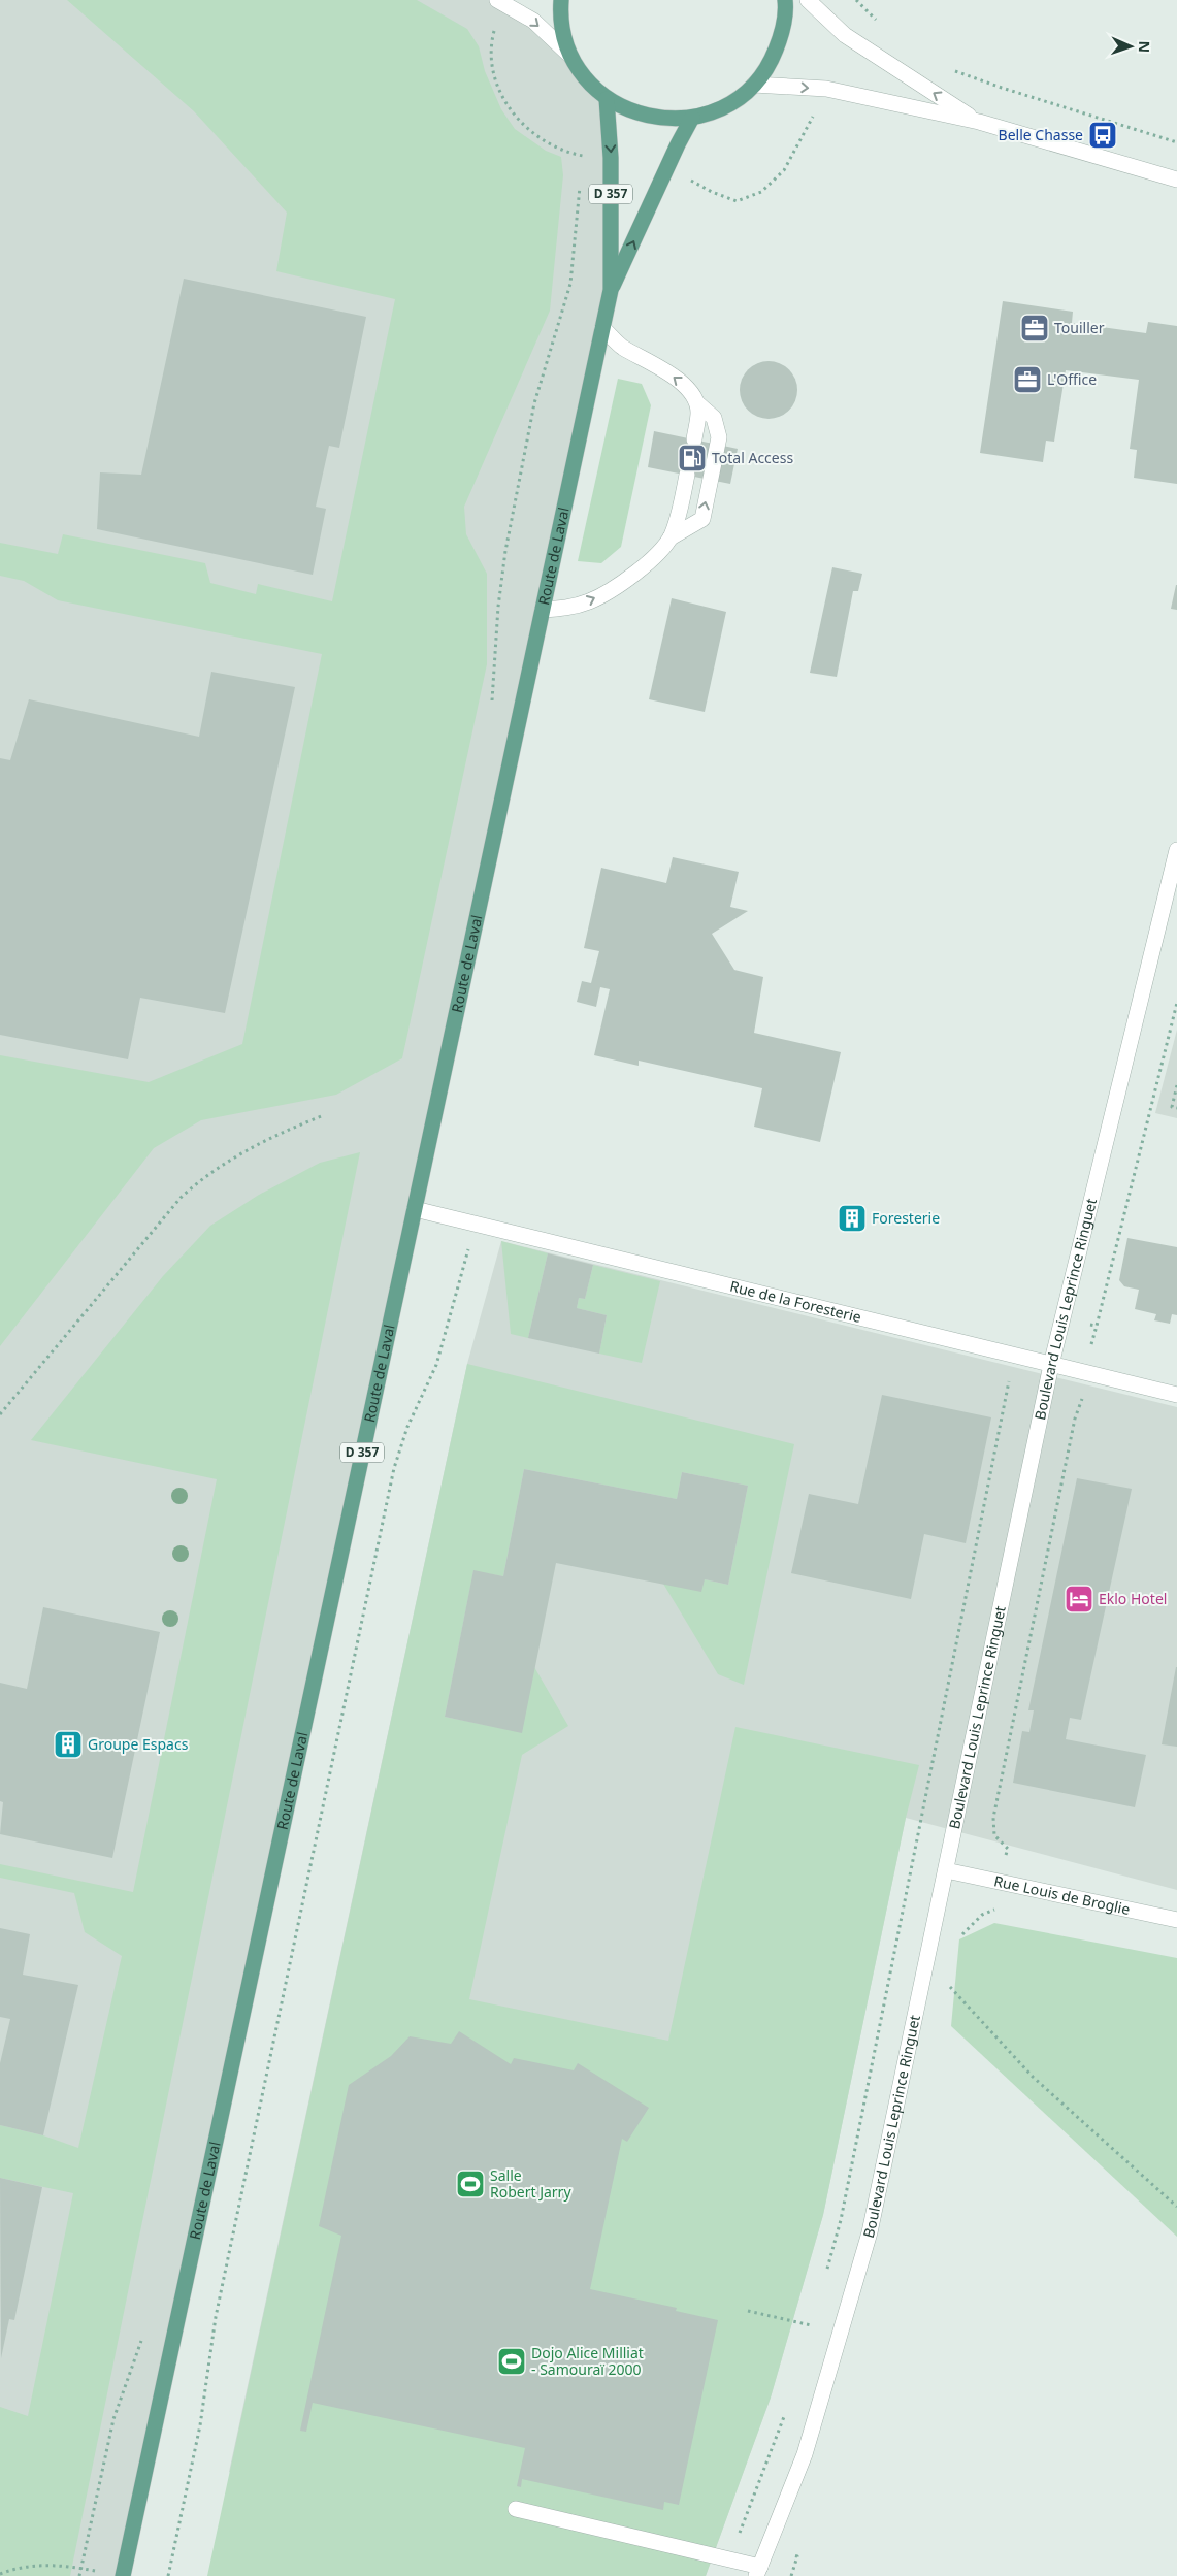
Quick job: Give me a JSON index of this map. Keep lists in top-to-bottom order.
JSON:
{
  "streets": {
    "main road": ["D 357", "Route de Laval"],
    "street": ["Rue de la Foresterie", "Boulevard Louis Leprince Ringuet", "Rue Louis de Broglie"]
  },
  "crossings": [
    ["Route de Laval", "Rue de la Foresterie"],
    ["Rue de la Foresterie", "Boulevard Louis Leprince Ringuet"],
    ["Boulevard Louis Leprince Ringuet", "Rue Louis de Broglie"]
  ],
  "places": {
    "bus stop": ["Belle Chasse"],
    "office": ["Touiller", "L'Office"],
    "fuel station": ["Total Access"],
    "building": ["Foresterie", "Groupe Espacs"],
    "hotel": ["Eklo Hotel"],
    "sports": ["Salle Robert Jarry", "Dojo Alice Milliat - Samouraï 2000"]
  },
  "north": "right"
}
